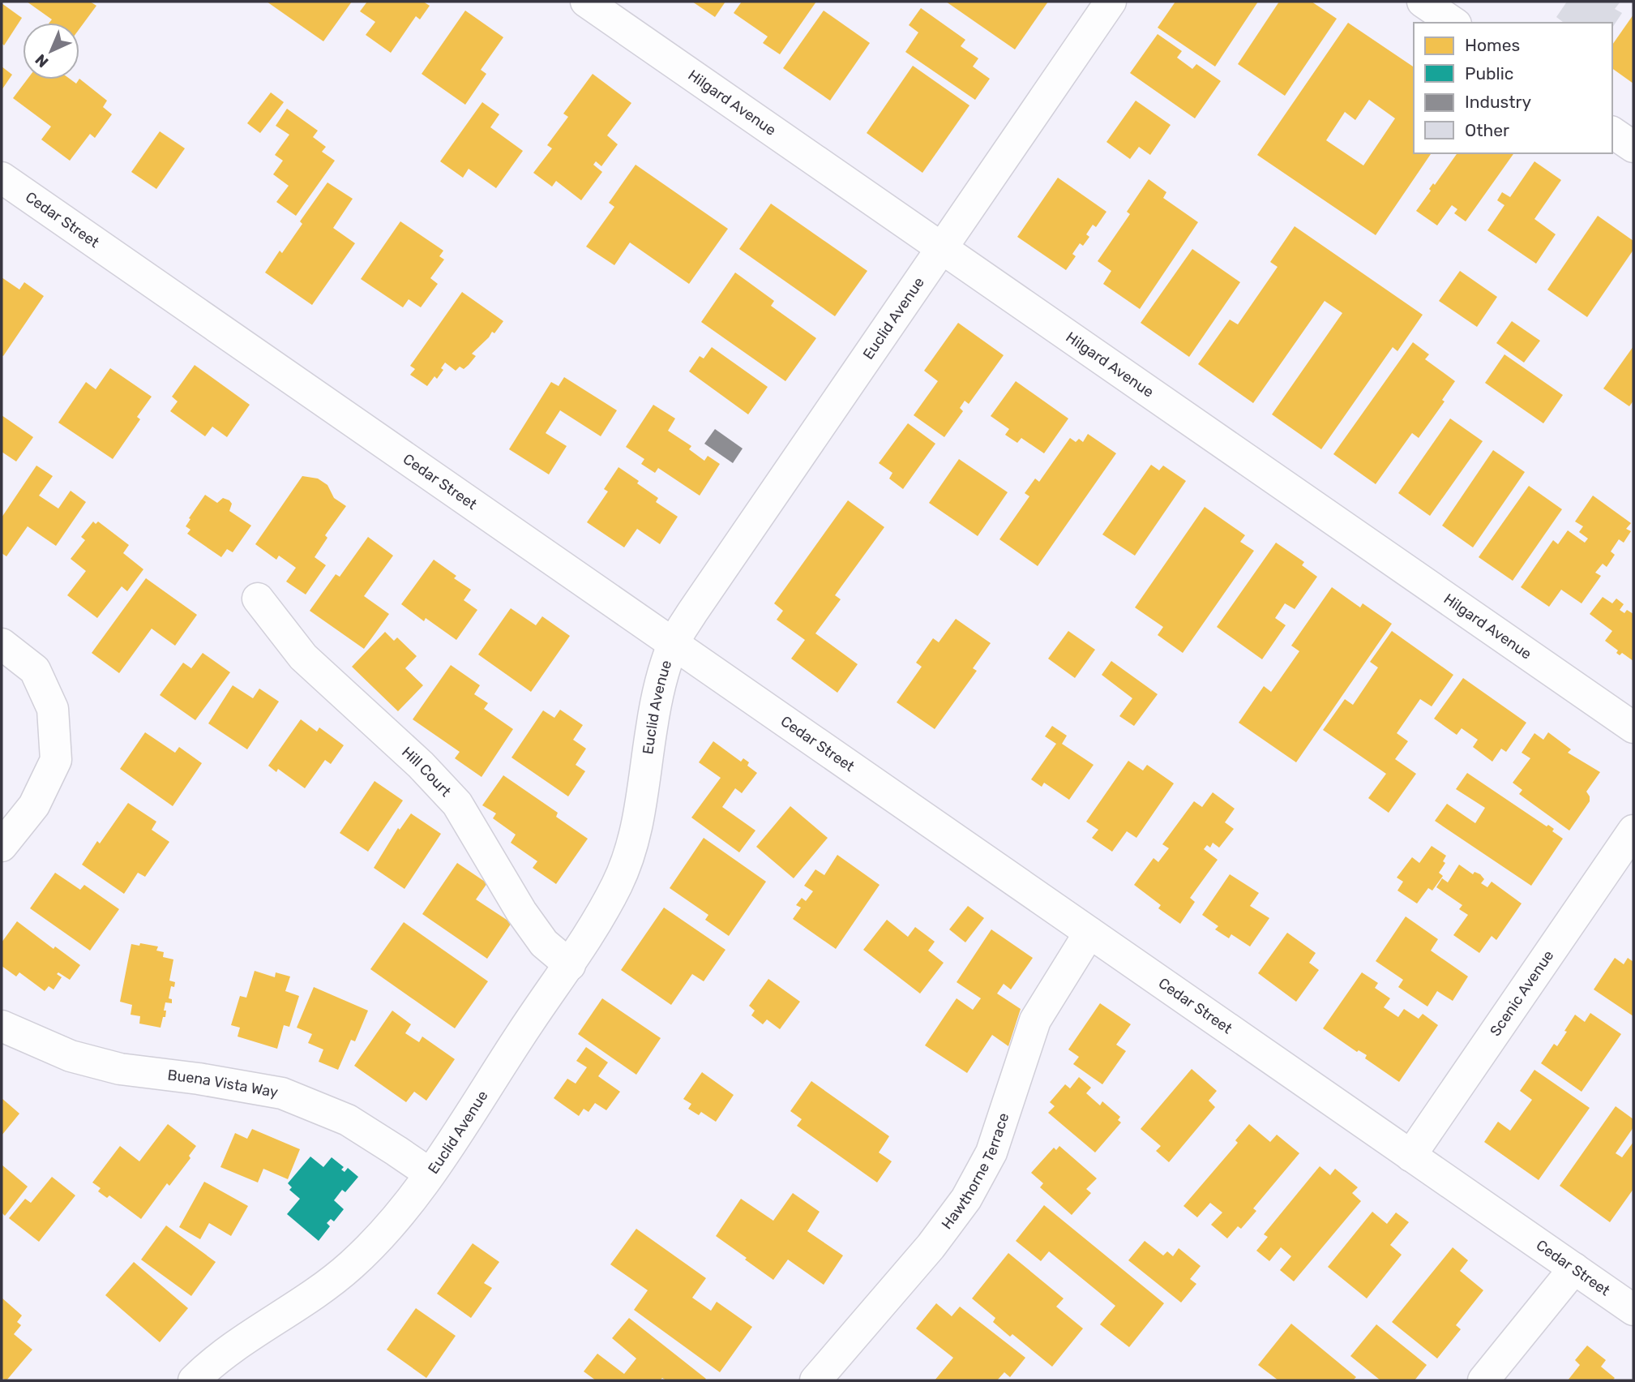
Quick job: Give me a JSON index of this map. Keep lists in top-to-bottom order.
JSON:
{
  "streets": {
    "street": [
      "Hilgard Avenue",
      "Cedar Street",
      "Euclid Avenue",
      "Hill Court",
      "Scenic Avenue",
      "Buena Vista Way",
      "Hawthorne Terrace"
    ]
  },
  "crossings": [
    ["Hilgard Avenue", "Euclid Avenue"],
    ["Cedar Street", "Euclid Avenue"],
    ["Cedar Street", "Scenic Avenue"],
    ["Cedar Street", "Hawthorne Terrace"],
    ["Euclid Avenue", "Hill Court"],
    ["Euclid Avenue", "Buena Vista Way"]
  ],
  "legend": [
    "Homes",
    "Public",
    "Industry",
    "Other"
  ],
  "north": "bottom left"
}
